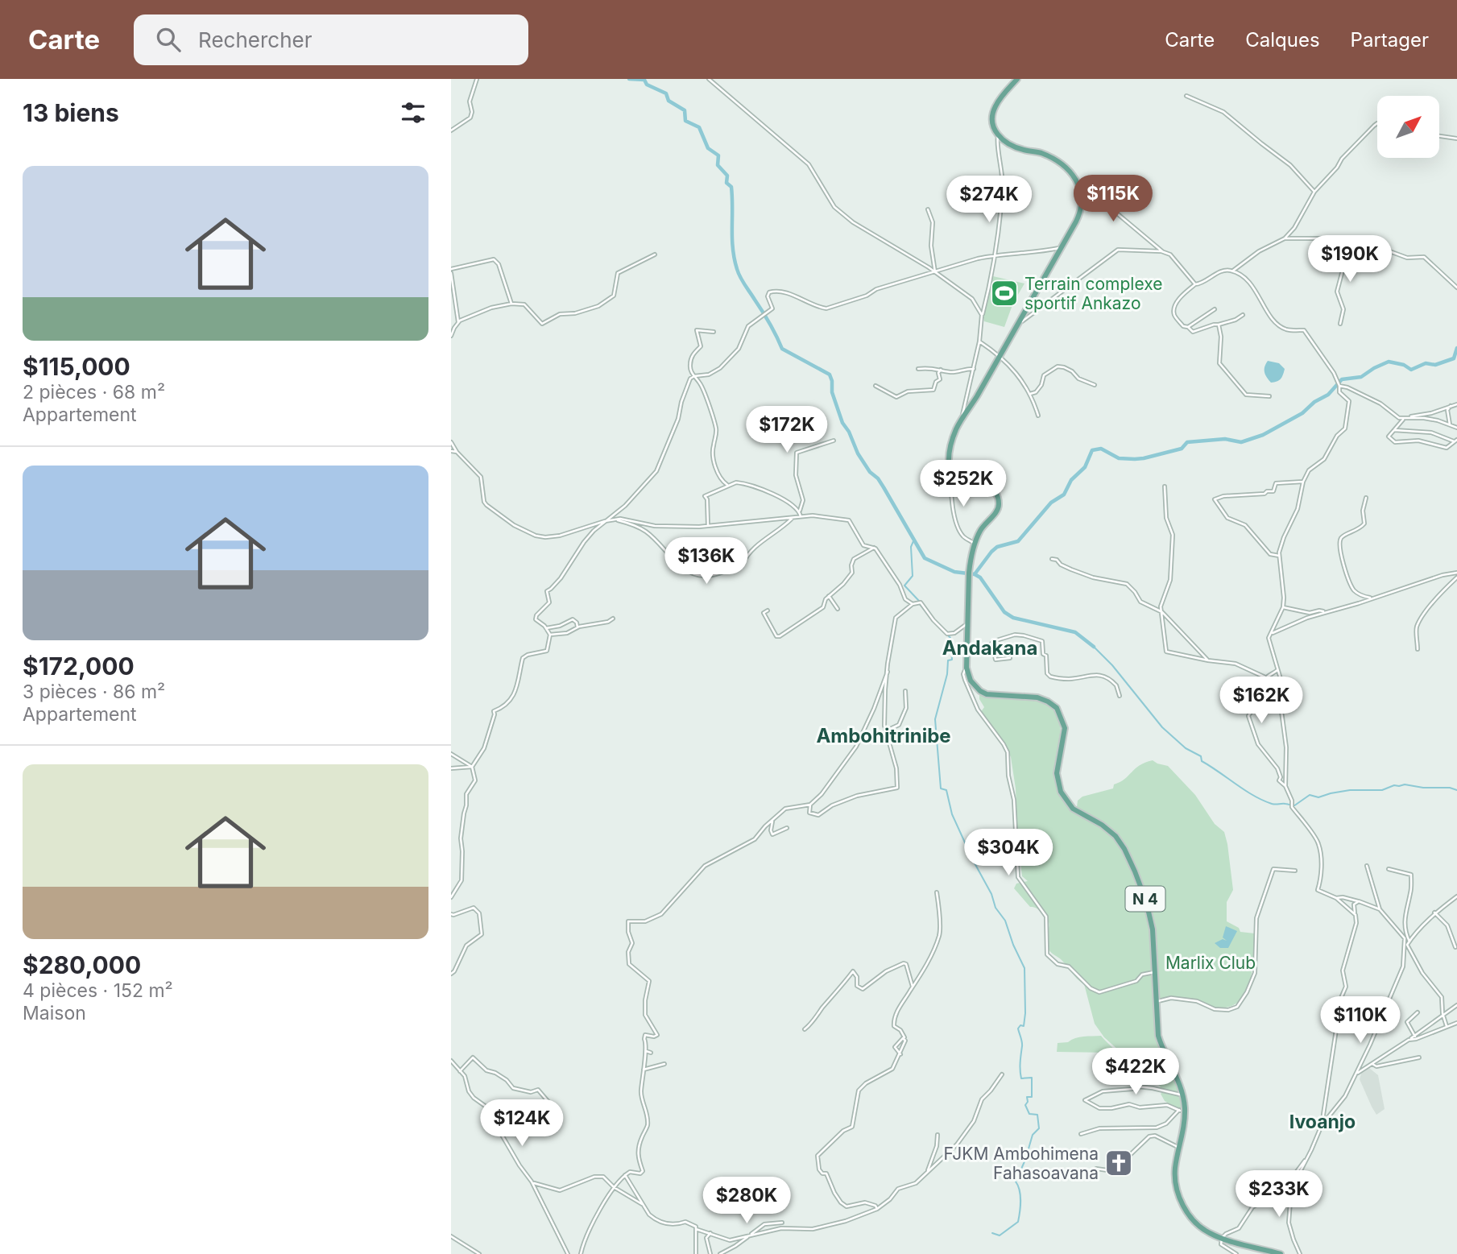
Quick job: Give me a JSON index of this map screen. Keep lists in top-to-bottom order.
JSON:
{
  "streets": {
    "main road": ["N 4"]
  },
  "districts": ["Andakana", "Ambohitrinibe", "Ivoanjo"],
  "parks": ["Marlix Club"],
  "places": {
    "sports": ["Terrain complexe sportif Ankazo"],
    "church": ["FJKM Ambohimena Fahasoavana"]
  },
  "north": "top right",
  "page": {
    "header": "Carte",
    "search": "Rechercher",
    "nav": ["Carte", "Calques", "Partager"],
    "heading": "13 biens",
    "list": [
      {
        "name": "$115,000",
        "note": "2 pièces · 68 m² · Appartement"
      },
      {
        "name": "$172,000",
        "note": "3 pièces · 86 m² · Appartement"
      },
      {
        "name": "$280,000",
        "note": "4 pièces · 152 m² · Maison"
      }
    ],
    "price": [
      "$115K",
      "$274K",
      "$190K",
      "$172K",
      "$252K",
      "$136K",
      "$162K",
      "$304K",
      "$110K",
      "$422K",
      "$124K",
      "$233K",
      "$280K"
    ]
  }
}
